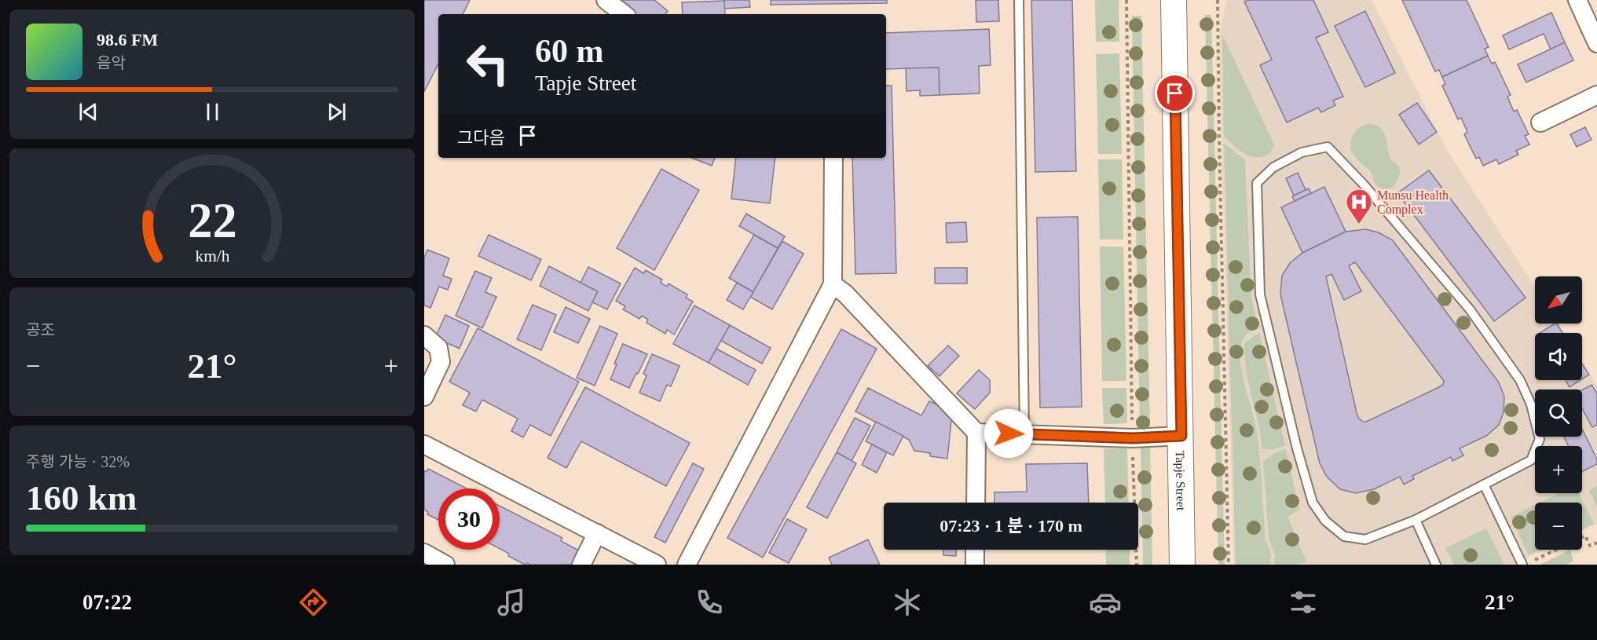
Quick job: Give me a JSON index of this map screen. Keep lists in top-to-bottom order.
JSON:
{
  "streets": {
    "main road": ["Tapje Street"]
  },
  "places": {
    "hospital": ["Munsu Health Complex"]
  },
  "north": "bottom left",
  "page": {
    "turn": ["60 m", "Tapje Street"],
    "song": ["98.6 FM", "음악"],
    "then": "그다음",
    "map_buttons": ["+", "−"],
    "tile": [
      "공조",
      ["주행 가능 · 32%", "160 km"]
    ],
    "heat": ["−", "21°", "+"],
    "limit": "30",
    "trip": "07:23 · 1 분 · 170 m",
    "tabs": ["07:22", "21°"],
    "gauge": ["22", "km/h"]
  }
}
